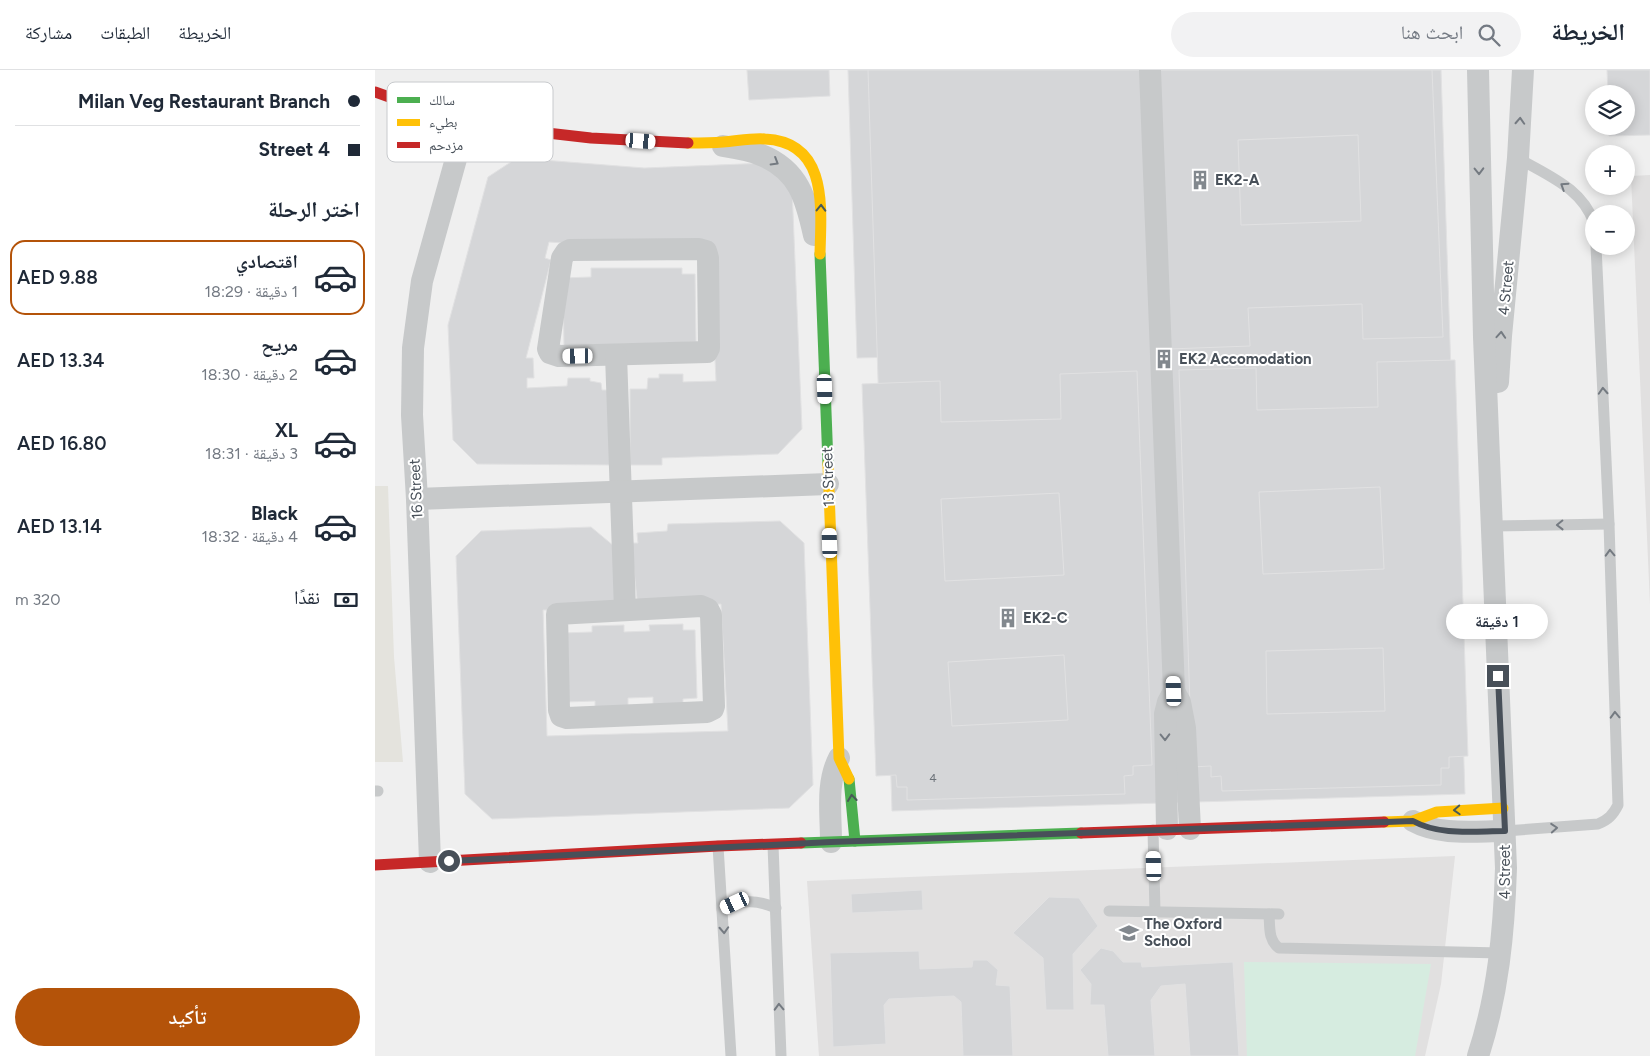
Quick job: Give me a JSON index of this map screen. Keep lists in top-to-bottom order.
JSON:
{
  "streets": {
    "street": ["4 Street", "13 Street", "16 Street"]
  },
  "places": {
    "building": ["EK2-A", "EK2 Accomodation", "EK2-C"],
    "school or university": ["The Oxford School"]
  },
  "house_numbers": ["4"],
  "legend": ["سالك", "بطيء", "مزدحم"],
  "page": {
    "header": "الخريطة",
    "search": "ابحث هنا",
    "nav": ["الخريطة", "الطبقات", "مشاركة"],
    "banner": ["Milan Veg Restaurant Branch", "4 Street"],
    "map_buttons": ["+", "−"],
    "heading": "اختر الرحلة",
    "list": [
      {
        "name": "اقتصادي",
        "note": "1 دقيقة · 18:29",
        "value": "AED 9.88"
      },
      {
        "name": "مريح",
        "note": "2 دقيقة · 18:30",
        "value": "AED 13.34"
      },
      {
        "name": "XL",
        "note": "3 دقيقة · 18:31",
        "value": "AED 16.80"
      },
      {
        "name": "Black",
        "note": "4 دقيقة · 18:32",
        "value": "AED 13.14"
      }
    ],
    "pay": ["نقدًا", "320 m"],
    "bubble": "1 دقيقة",
    "buttons": "تأكيد"
  }
}
